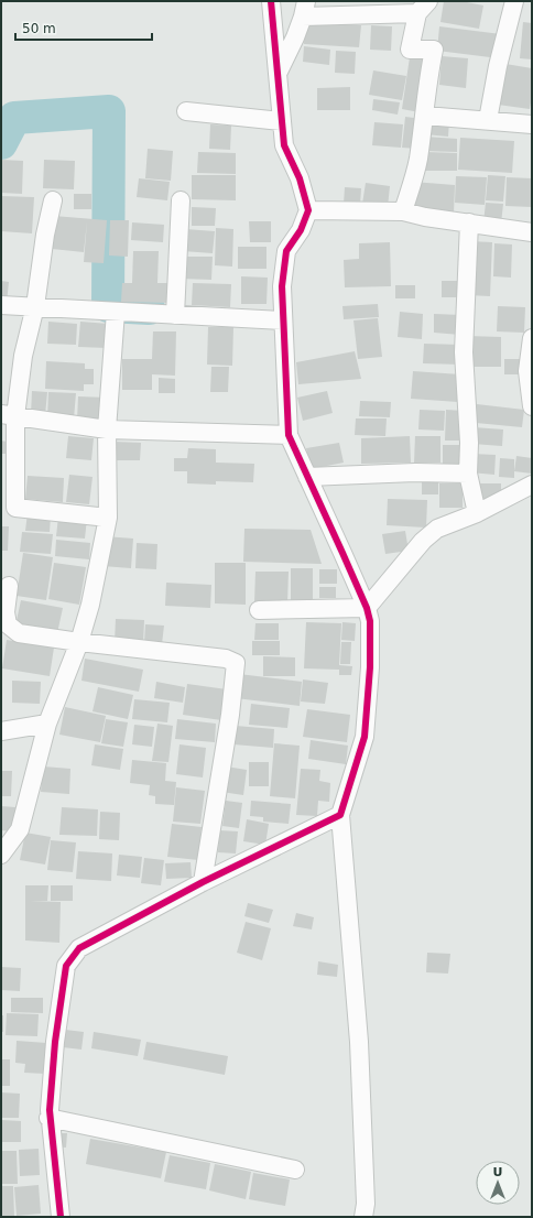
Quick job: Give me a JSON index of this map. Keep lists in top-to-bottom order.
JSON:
{
  "scale_bar": "50 m",
  "north": "top"
}
